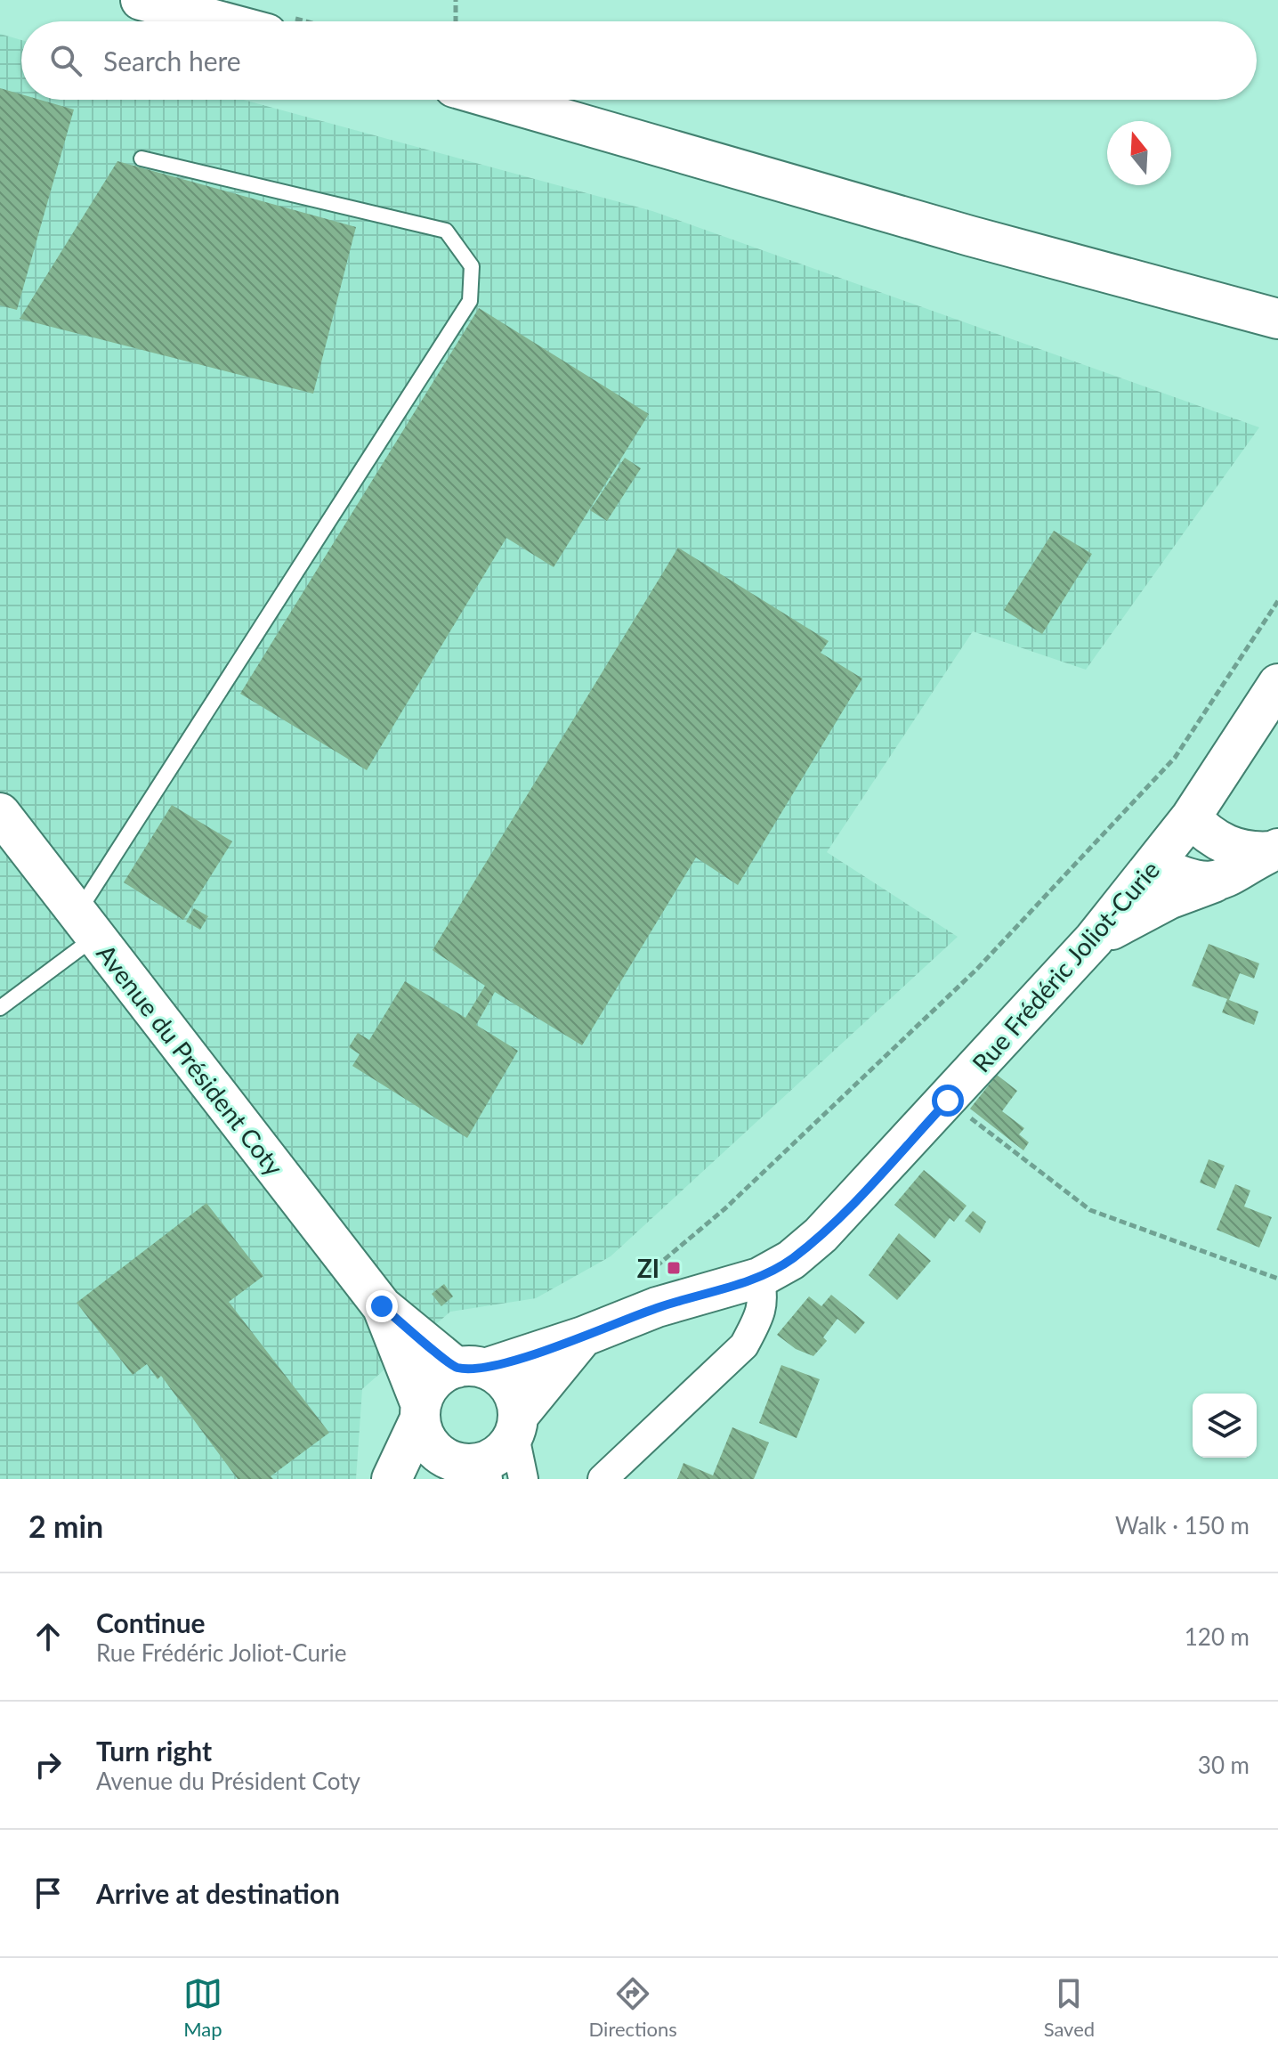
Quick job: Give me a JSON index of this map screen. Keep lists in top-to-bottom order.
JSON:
{
  "streets": {
    "street": ["Rue Frédéric Joliot-Curie", "Avenue du Président Coty"]
  },
  "crossings": [
    ["Rue Frédéric Joliot-Curie", "Avenue du Président Coty"]
  ],
  "places": {
    "transit": ["ZI"]
  },
  "north": "top",
  "page": {
    "search": "Search here",
    "heading": ["2 min", "Walk · 150 m"],
    "list": [
      ["Continue", "Rue Frédéric Joliot-Curie", "120 m"],
      ["Turn right", "Avenue du Président Coty", "30 m"],
      "Arrive at destination"
    ],
    "nav": ["Map", "Directions", "Saved"]
  }
}
